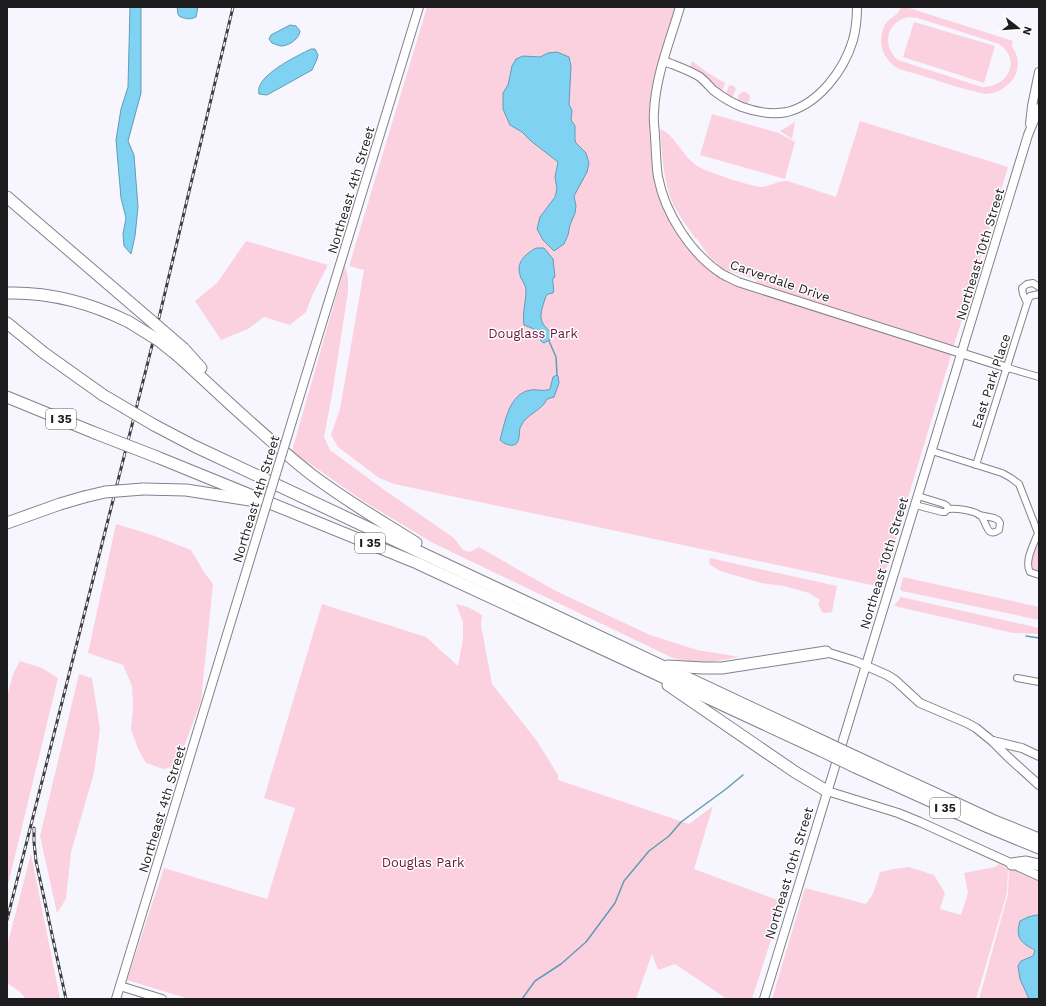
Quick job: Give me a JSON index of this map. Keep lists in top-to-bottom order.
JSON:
{
  "streets": {
    "highway": ["I 35"],
    "street": [
      "Northeast 4th Street",
      "Northeast 10th Street",
      "Carverdale Drive",
      "East Park Place"
    ]
  },
  "crossings": [
    ["Northeast 10th Street", "Carverdale Drive"],
    ["Carverdale Drive", "East Park Place"]
  ],
  "parks": ["Douglass Park", "Douglas Park"],
  "north": "right"
}
